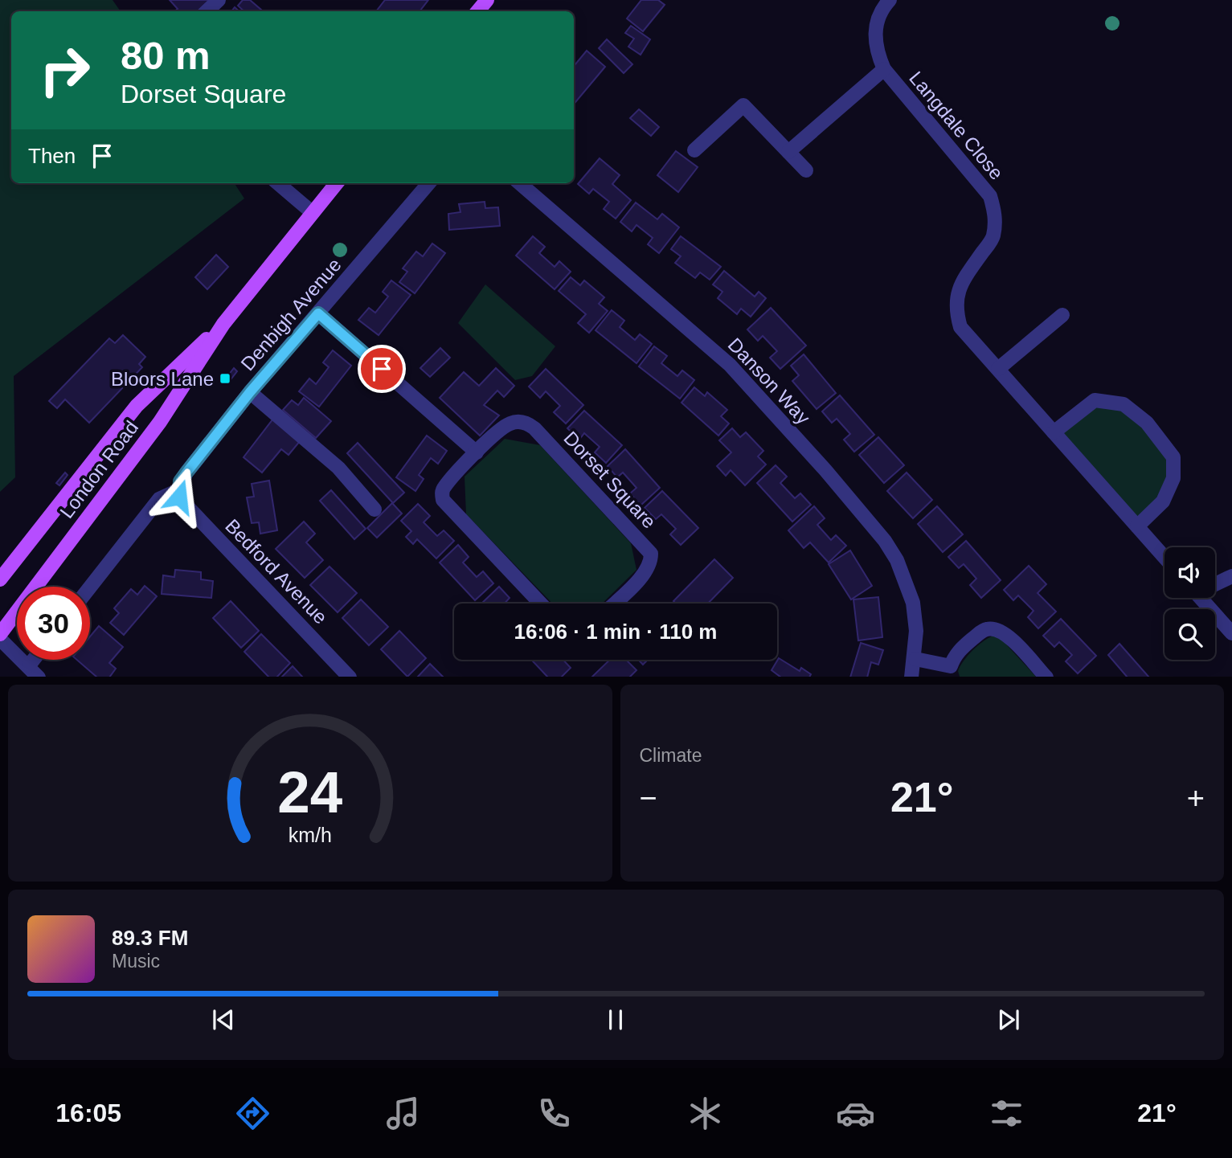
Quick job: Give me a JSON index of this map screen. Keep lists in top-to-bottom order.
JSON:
{
  "streets": {
    "main road": ["London Road"],
    "street": [
      "Langdale Close",
      "Denbigh Avenue",
      "Danson Way",
      "Dorset Square",
      "Bedford Avenue"
    ]
  },
  "crossings": [
    ["Denbigh Avenue", "Bedford Avenue"]
  ],
  "places": {
    "transit": ["Bloors Lane"]
  },
  "page": {
    "turn": ["80 m", "Dorset Square"],
    "then": "Then",
    "limit": "30",
    "trip": "16:06 · 1 min · 110 m",
    "tile": "Climate",
    "heat": ["−", "21°", "+"],
    "song": ["89.3 FM", "Music"],
    "tabs": ["16:05", "21°"],
    "gauge": ["24", "km/h"]
  }
}
